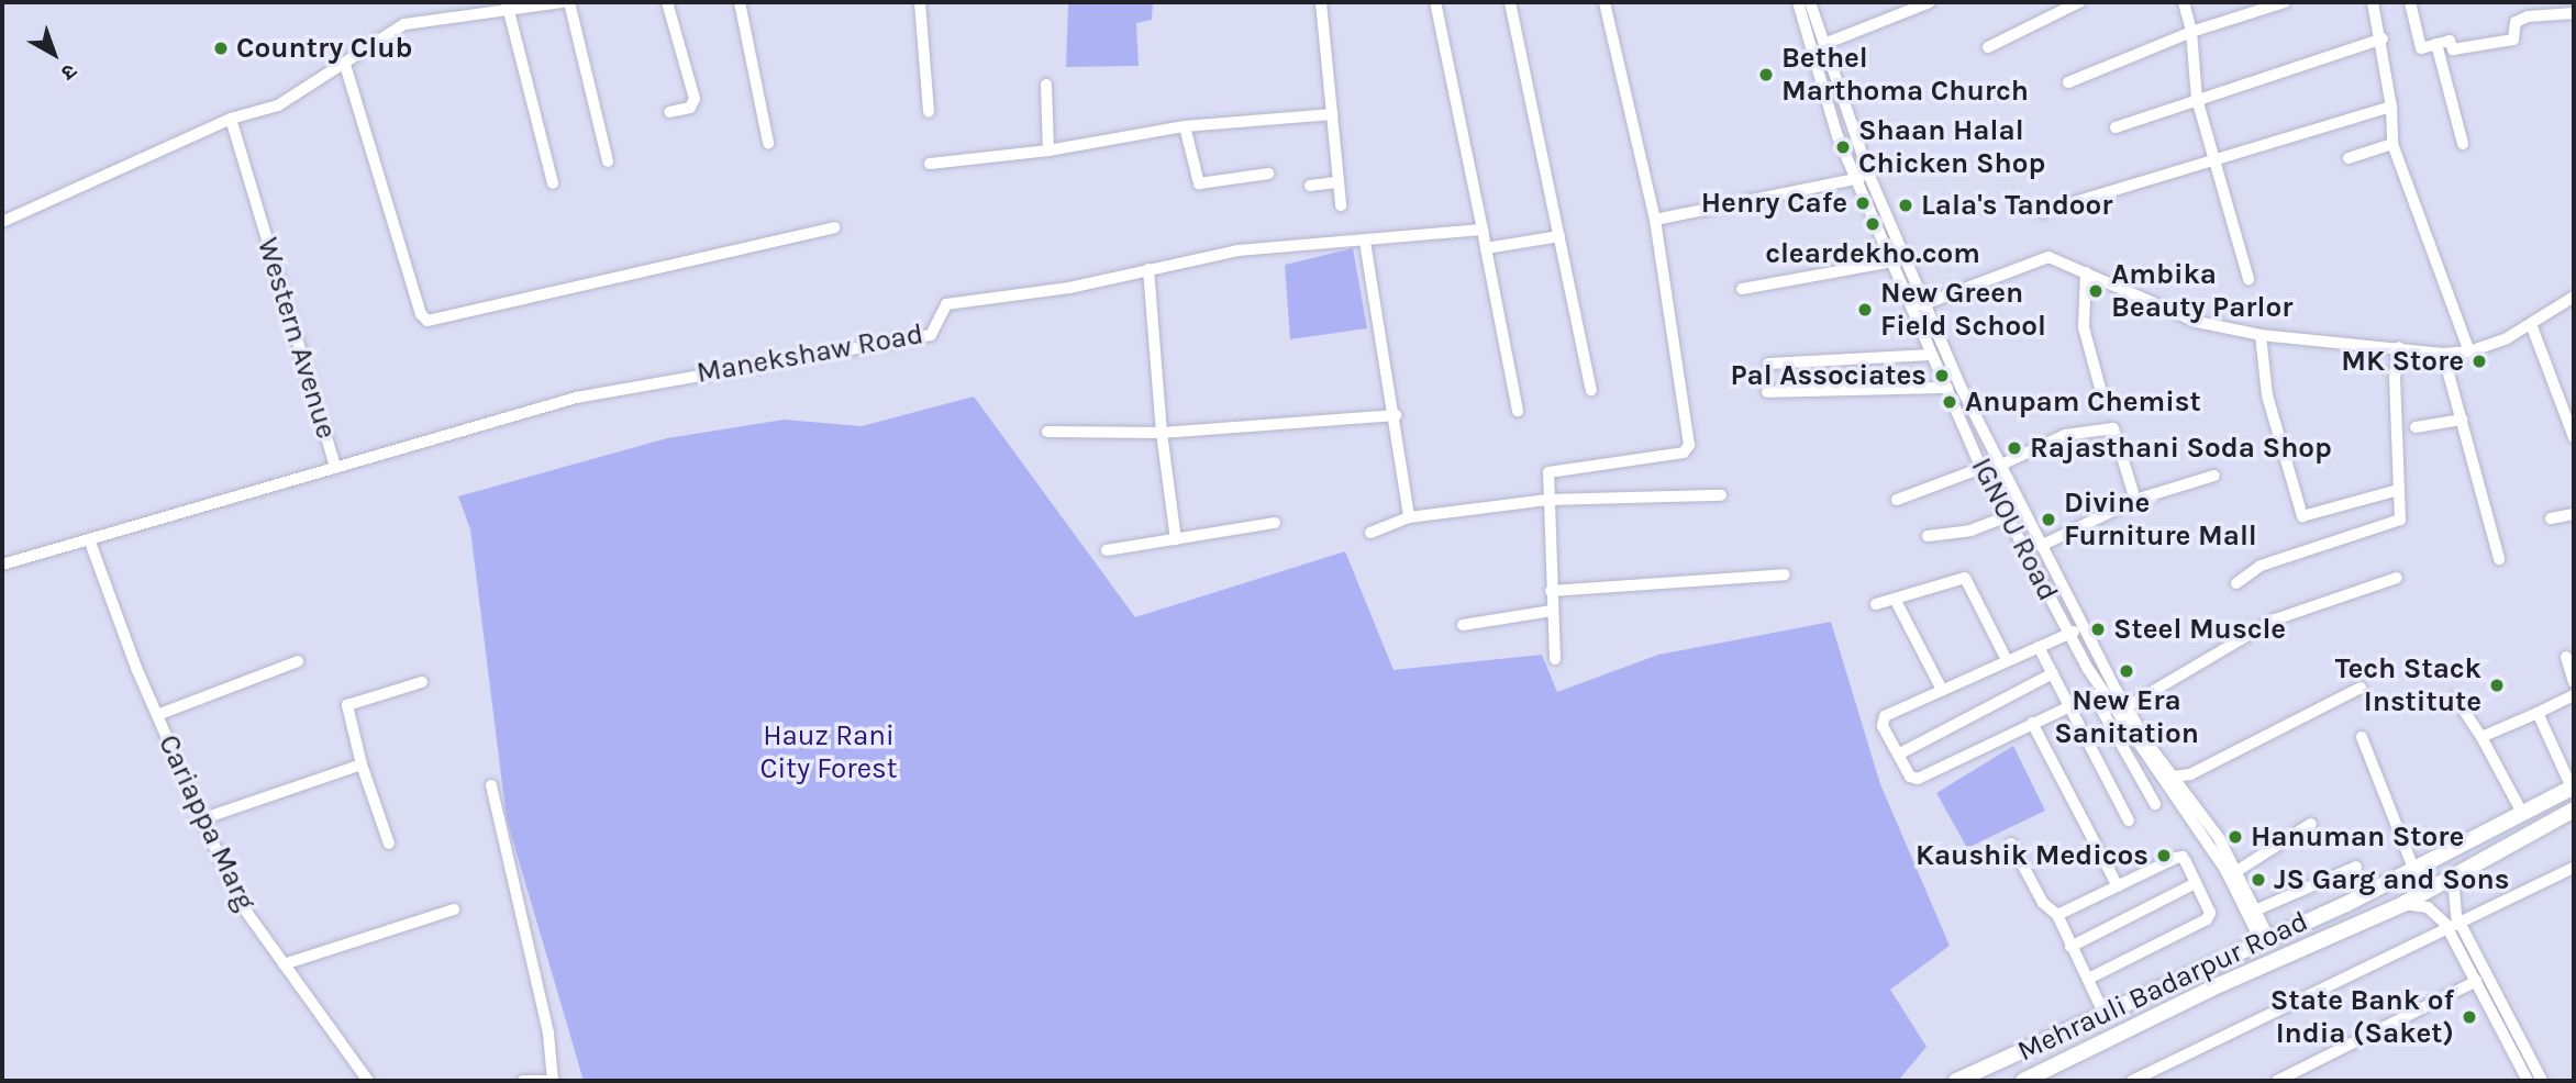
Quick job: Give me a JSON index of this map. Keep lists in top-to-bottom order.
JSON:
{
  "streets": {
    "main road": ["Mehrauli Badarpur Road"],
    "street": [
      "Western Avenue",
      "Manekshaw Road",
      "IGNOU Road",
      "Cariappa Marg"
    ]
  },
  "crossings": [
    ["Western Avenue", "Manekshaw Road"],
    ["Western Avenue", "Cariappa Marg"],
    ["IGNOU Road", "Mehrauli Badarpur Road"]
  ],
  "parks": ["Hauz Rani City Forest"],
  "places": [
    "Country Club",
    "Bethel Marthoma Church",
    "Shaan Halal Chicken Shop",
    "Henry Cafe",
    "Lala's Tandoor",
    "cleardekho.com",
    "Ambika Beauty Parlor",
    "New Green Field School",
    "MK Store",
    "Pal Associates",
    "Anupam Chemist",
    "Rajasthani Soda Shop",
    "Divine Furniture Mall",
    "Steel Muscle",
    "New Era Sanitation",
    "Tech Stack Institute",
    "Hanuman Store",
    "Kaushik Medicos",
    "JS Garg and Sons",
    "State Bank of India (Saket)"
  ],
  "north": "bottom right"
}
